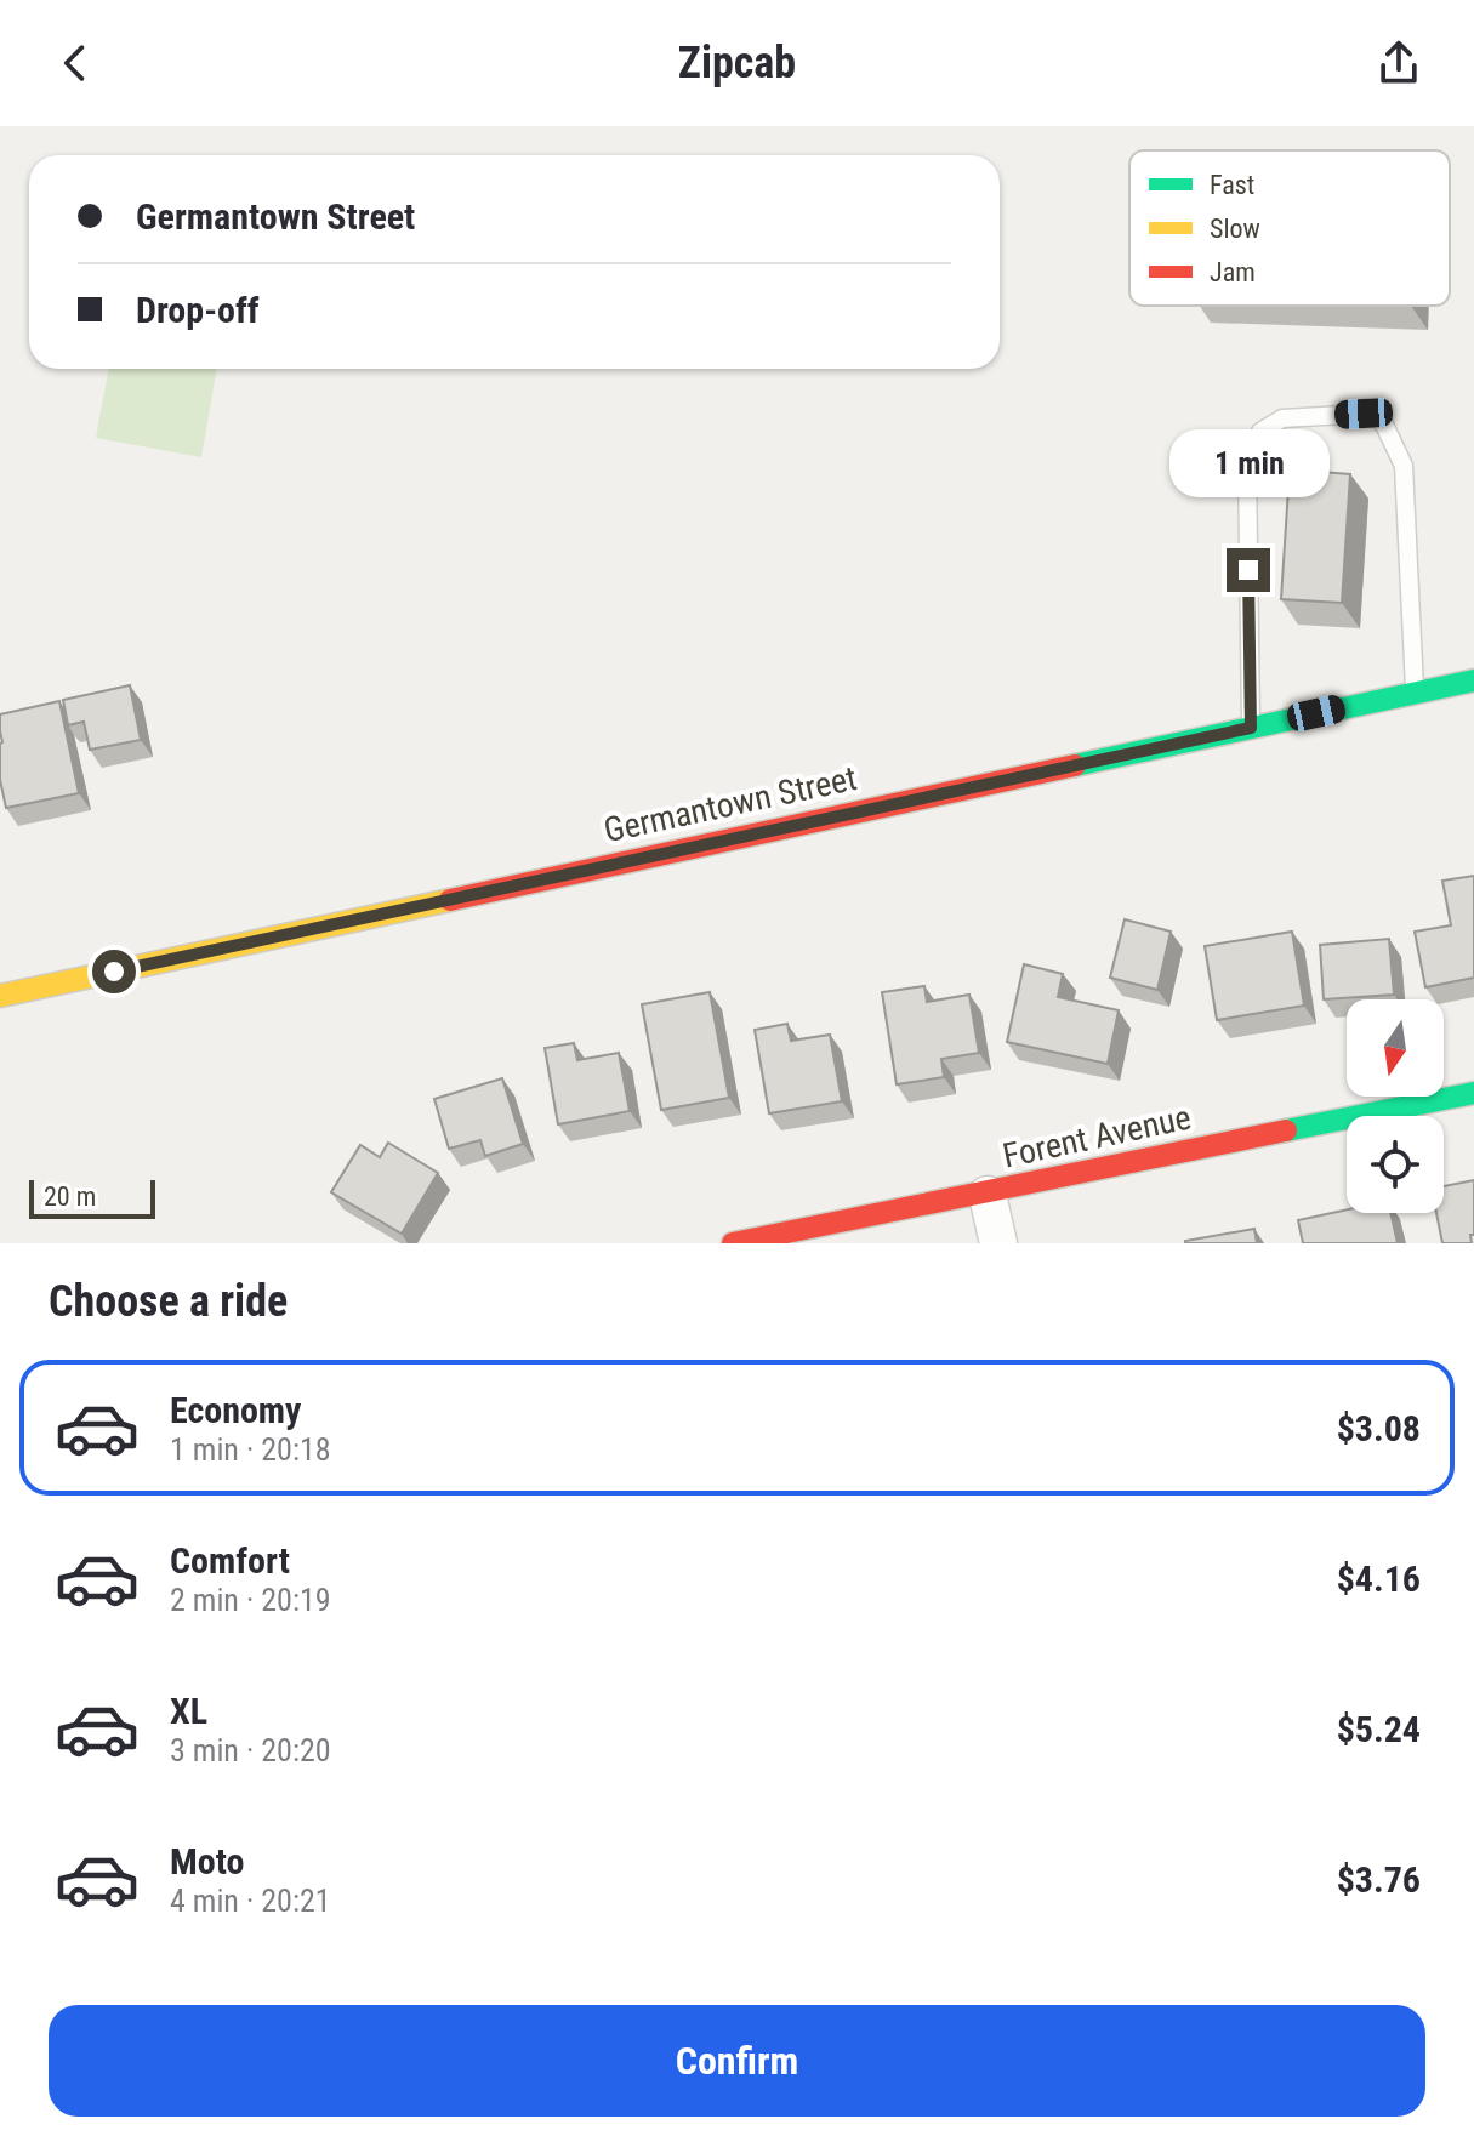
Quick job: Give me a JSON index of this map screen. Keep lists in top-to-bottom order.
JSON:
{
  "streets": {
    "main road": ["Germantown Street", "Forent Avenue"]
  },
  "legend": ["Fast", "Slow", "Jam"],
  "scale_bar": "20 m",
  "north": "bottom",
  "page": {
    "header": "Zipcab",
    "banner": ["Germantown Street", "Drop-off"],
    "bubble": "1 min",
    "scale": "20 m",
    "heading": "Choose a ride",
    "list": [
      {
        "name": "Economy",
        "note": "1 min · 20:18",
        "value": "$3.08"
      },
      {
        "name": "Comfort",
        "note": "2 min · 20:19",
        "value": "$4.16"
      },
      {
        "name": "XL",
        "note": "3 min · 20:20",
        "value": "$5.24"
      },
      {
        "name": "Moto",
        "note": "4 min · 20:21",
        "value": "$3.76"
      }
    ],
    "buttons": "Confirm"
  }
}
